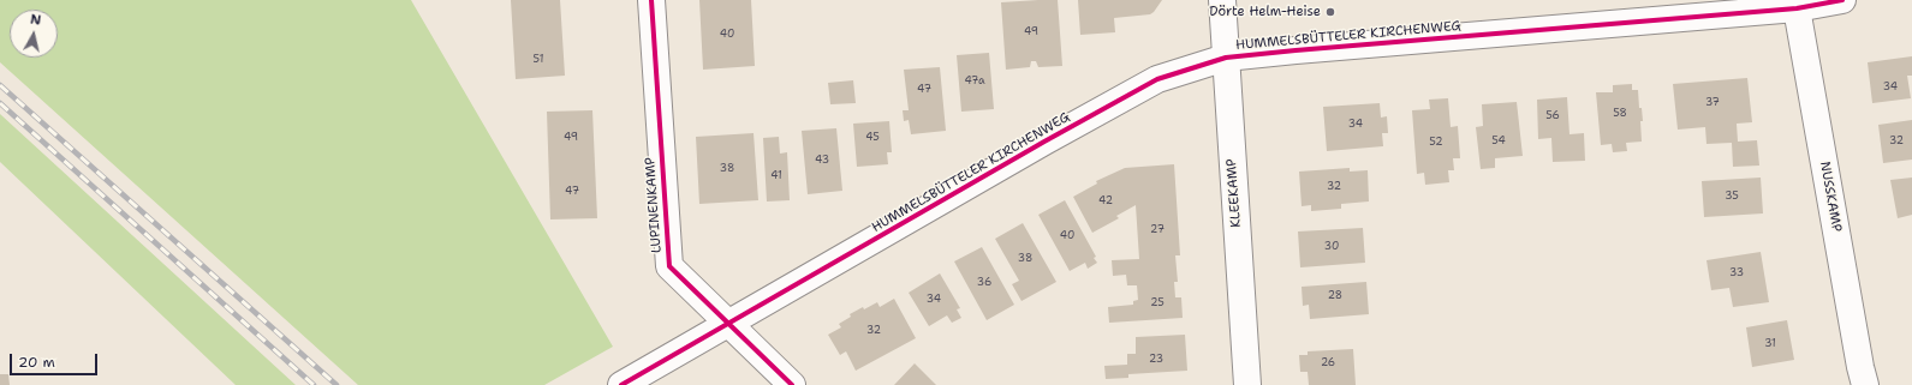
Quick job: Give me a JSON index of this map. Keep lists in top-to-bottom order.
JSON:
{
  "streets": {
    "street": [
      "HUMMELSBÜTTELER KIRCHENWEG",
      "KLEEKAMP",
      "NUSSKAMP",
      "LUPINENKAMP"
    ]
  },
  "crossings": [
    ["HUMMELSBÜTTELER KIRCHENWEG", "KLEEKAMP"],
    ["HUMMELSBÜTTELER KIRCHENWEG", "NUSSKAMP"],
    ["HUMMELSBÜTTELER KIRCHENWEG", "LUPINENKAMP"]
  ],
  "places": ["Dörte Helm-Heise"],
  "house_numbers": [
    "49",
    "40",
    "51",
    "47a",
    "34",
    "47",
    "37",
    "58",
    "56",
    "34",
    "49",
    "45",
    "54",
    "32",
    "52",
    "43",
    "38",
    "41",
    "32",
    "47",
    "35",
    "42",
    "27",
    "40",
    "30",
    "38",
    "33",
    "36",
    "28",
    "34",
    "25",
    "32",
    "31",
    "23",
    "26"
  ],
  "scale_bar": "20 m",
  "north": "top"
}
